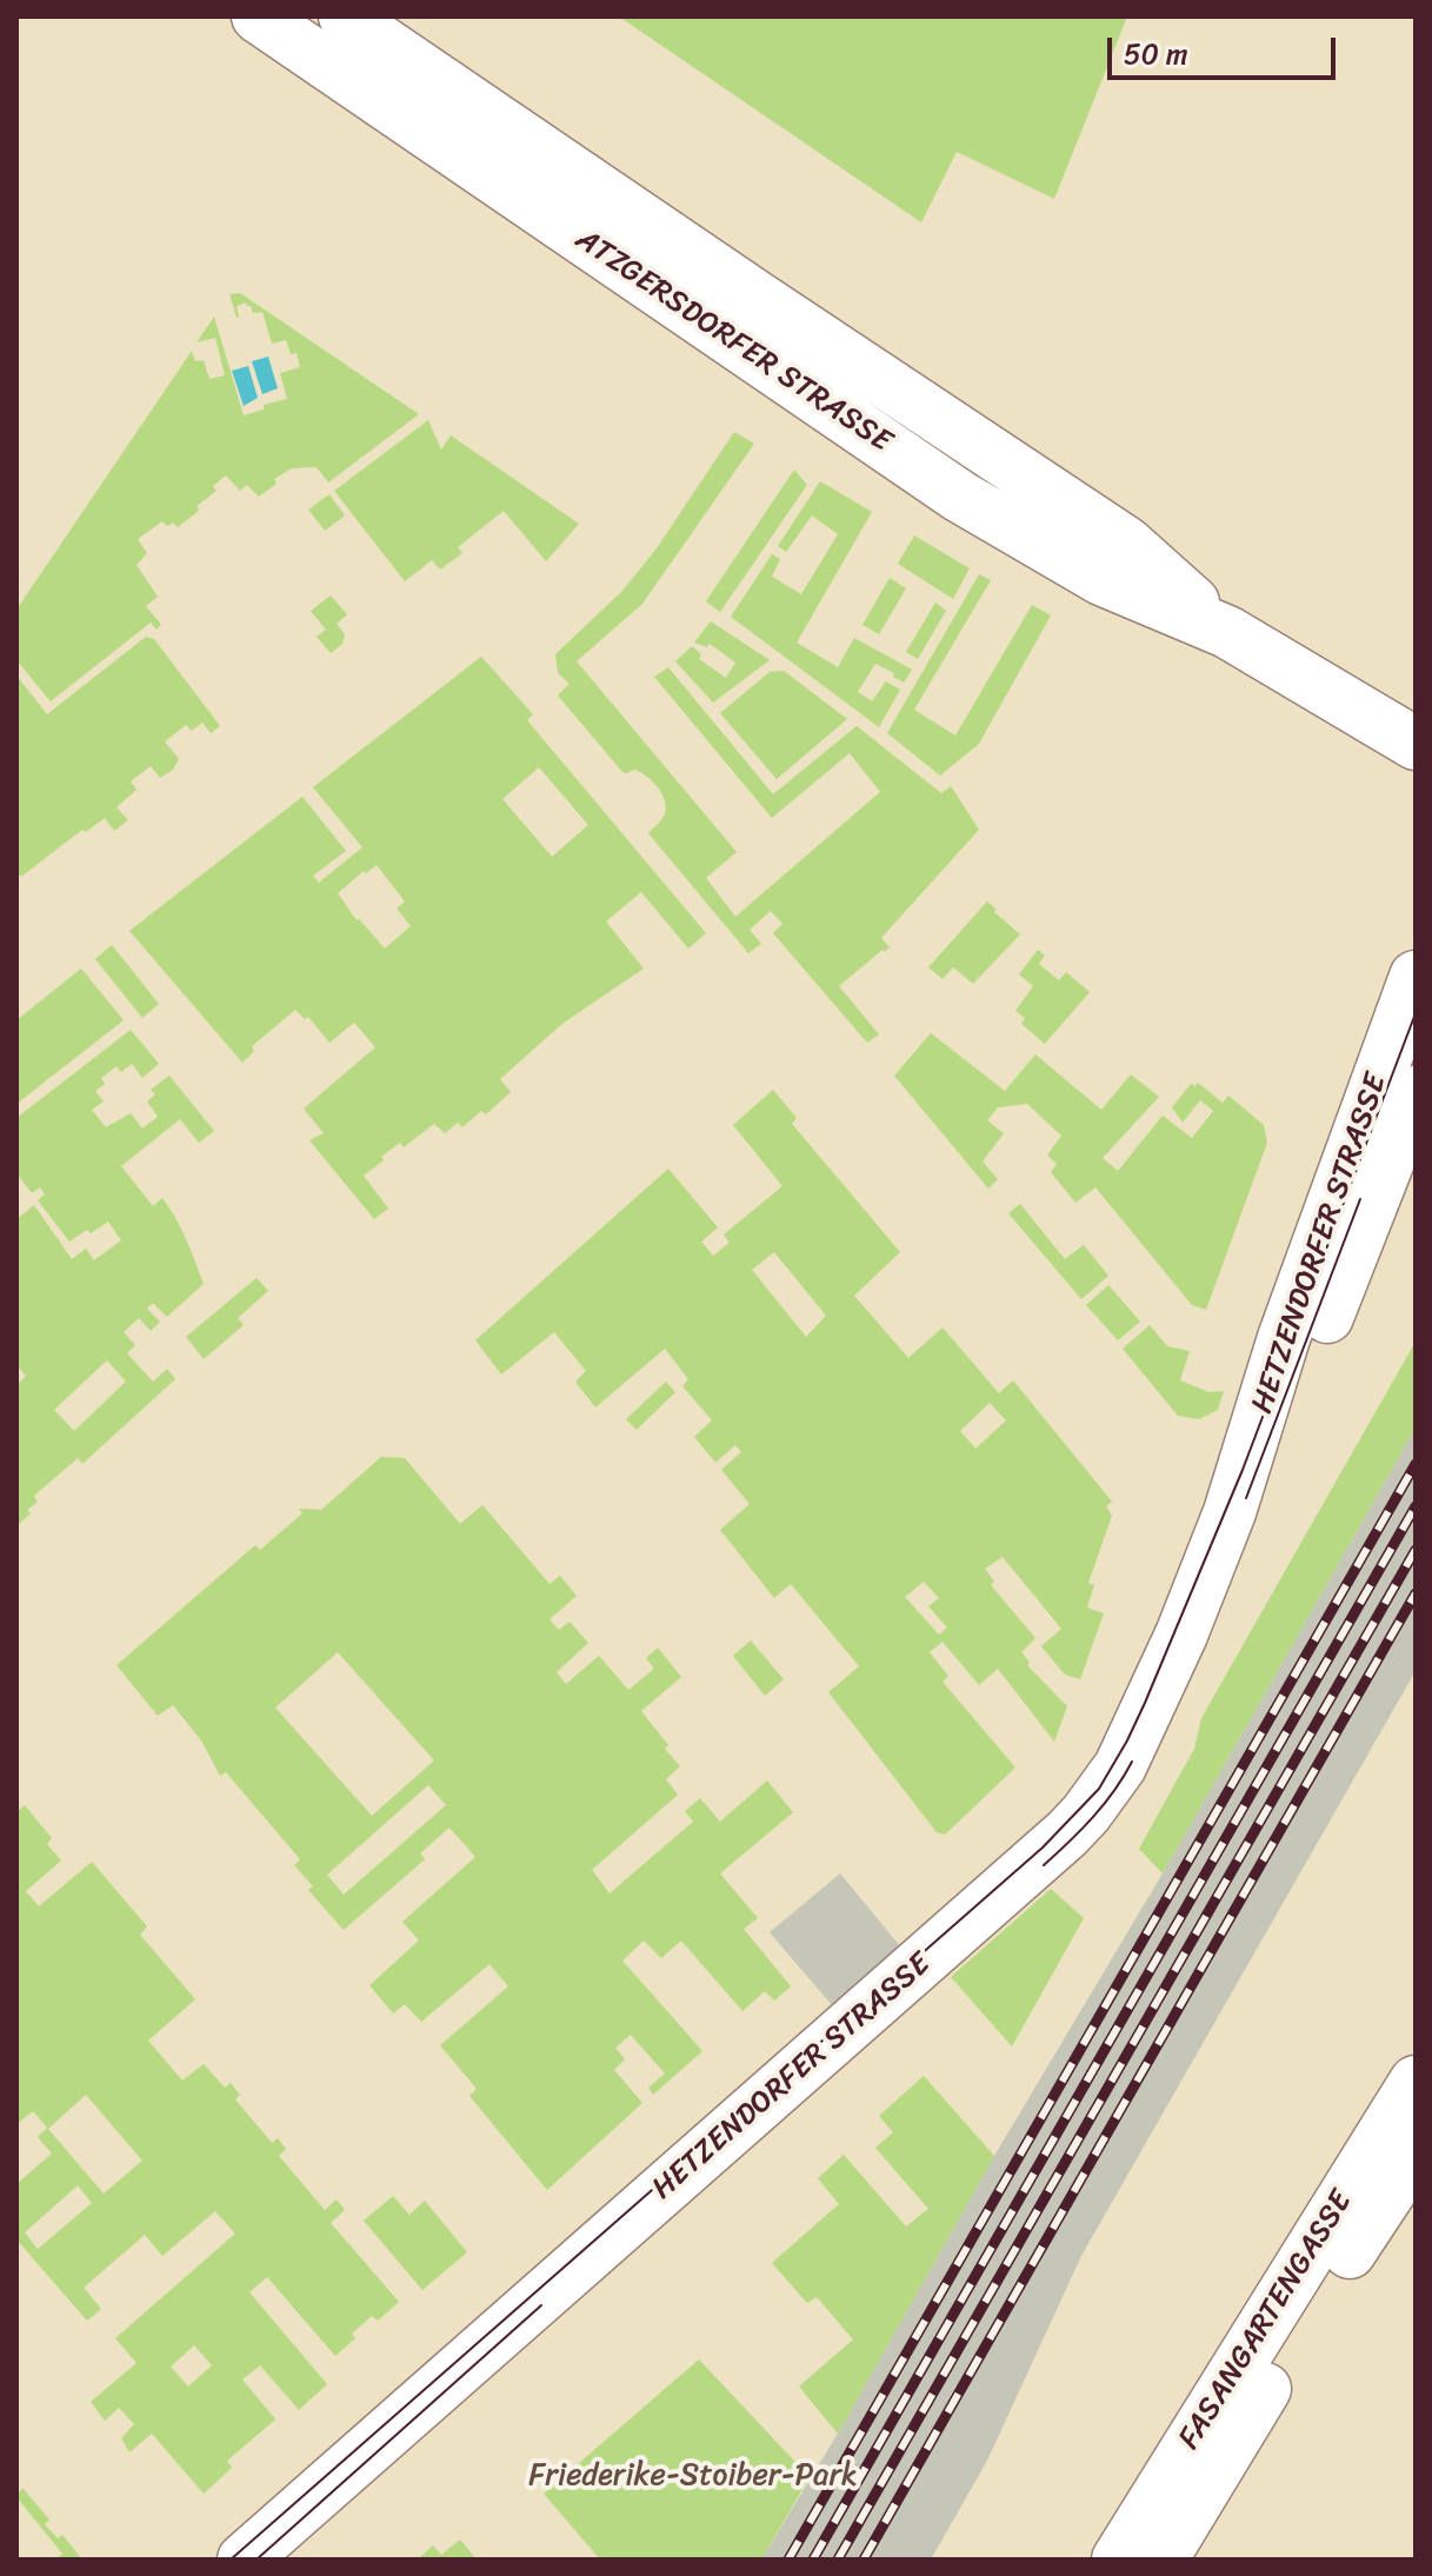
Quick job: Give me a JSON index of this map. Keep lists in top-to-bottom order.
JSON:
{
  "streets": {
    "main road": ["ATZGERSDORFER STRASSE", "HETZENDORFER STRASSE", "FASANGARTENGASSE"]
  },
  "parks": ["Friederike-Stoiber-Park"],
  "scale_bar": "50 m"
}
